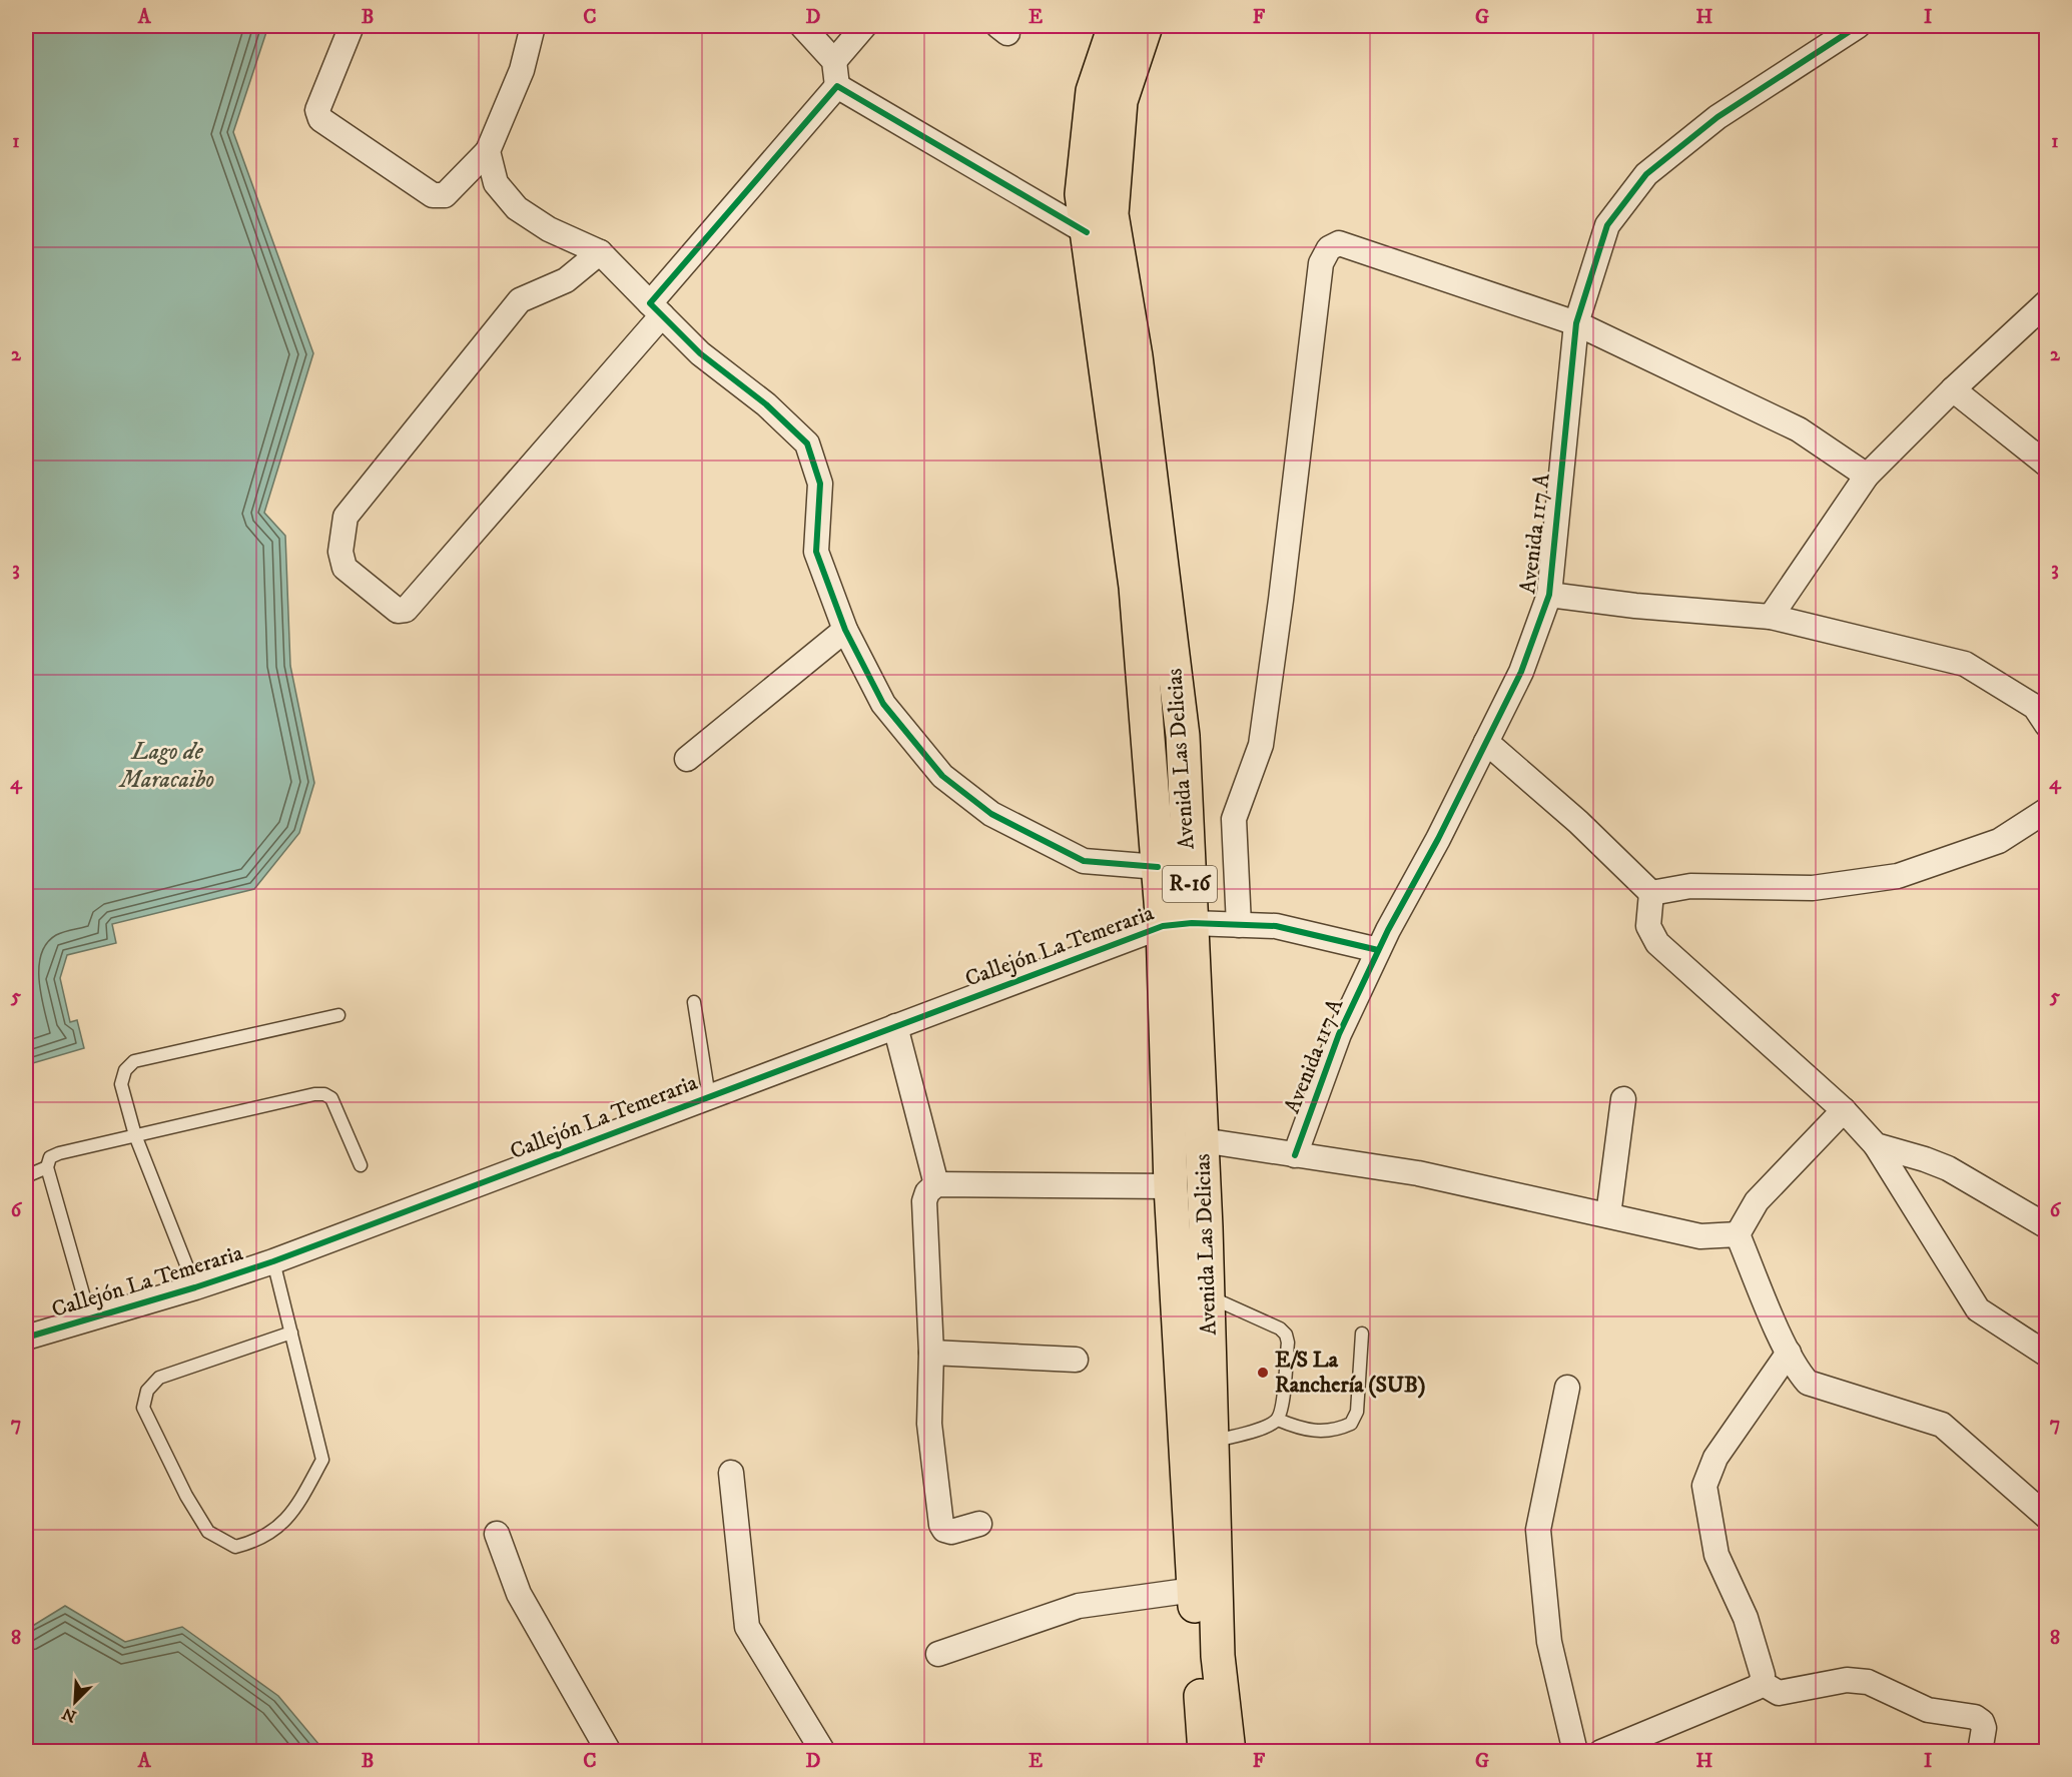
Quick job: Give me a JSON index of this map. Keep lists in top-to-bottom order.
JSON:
{
  "streets": {
    "main road": ["Avenida Las Delicias", "R-16"],
    "street": ["Avenida 117 A", "Callejón La Temeraria"]
  },
  "crossings": [
    ["Avenida Las Delicias", "Callejón La Temeraria"]
  ],
  "water": ["Lago de Maracaibo"],
  "places": ["E/S La Ranchería (SUB)"],
  "north": "bottom left",
  "grid": {
    "columns": [
      "A",
      "B",
      "C",
      "D",
      "E",
      "F",
      "G",
      "H",
      "I"
    ],
    "rows": [
      "1",
      "2",
      "3",
      "4",
      "5",
      "6",
      "7",
      "8"
    ]
  }
}
